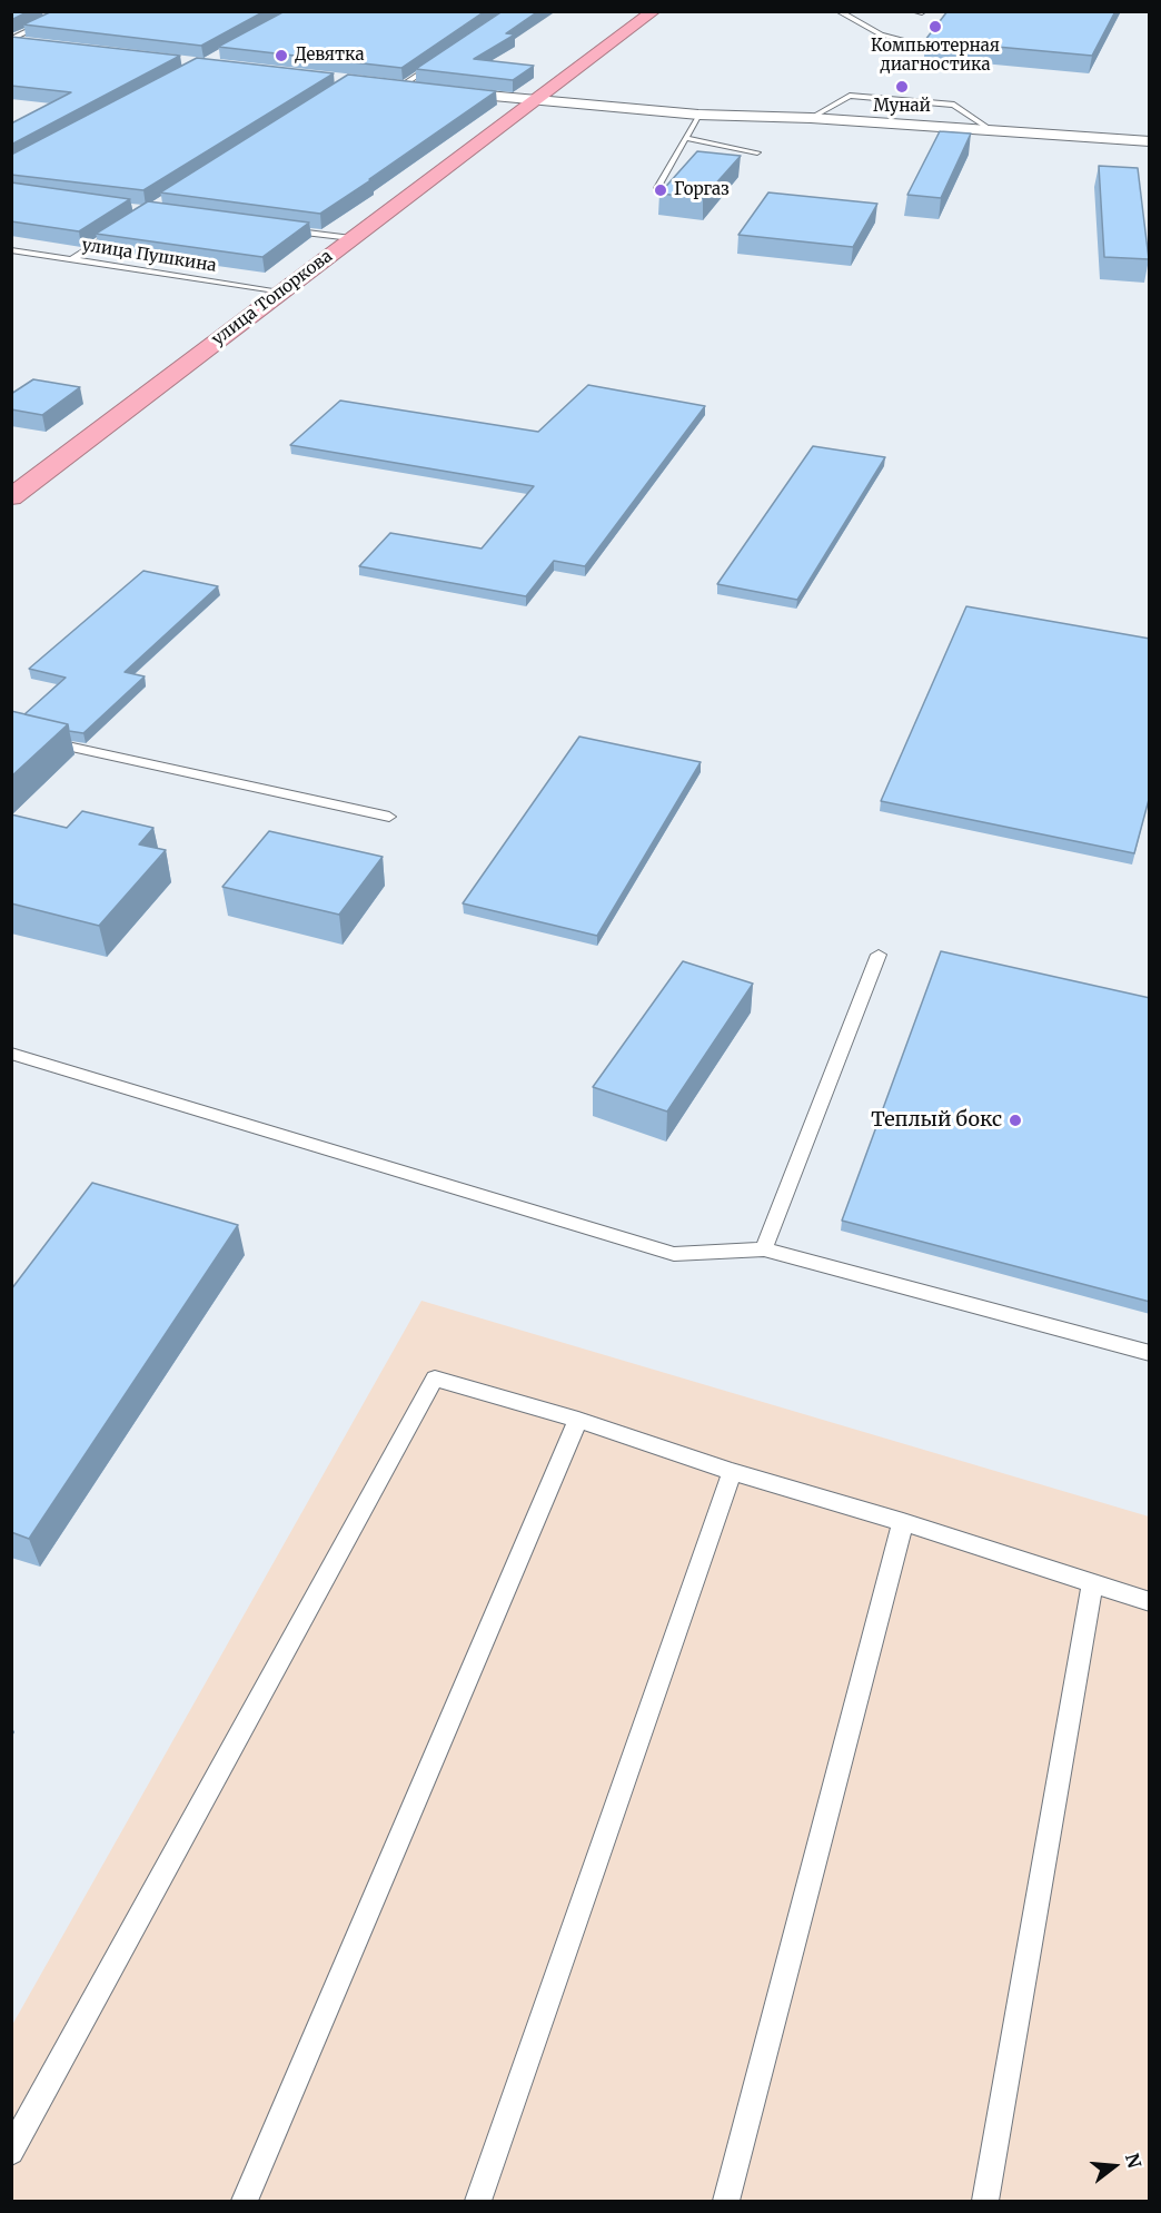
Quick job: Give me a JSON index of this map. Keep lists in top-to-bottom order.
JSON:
{
  "streets": {
    "highway": ["улица Топоркова"],
    "lane": ["улица Пушкина"]
  },
  "crossings": [
    ["улица Пушкина", "улица Топоркова"]
  ],
  "places": [
    "Компьютерная диагностика",
    "Девятка",
    "Мунай",
    "Горгаз",
    "Теплый бокс"
  ],
  "north": "right"
}
